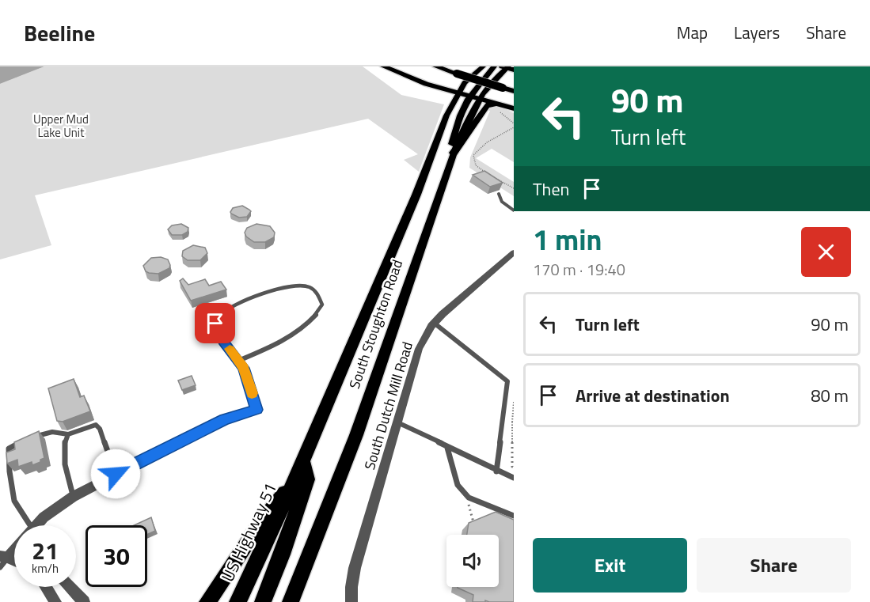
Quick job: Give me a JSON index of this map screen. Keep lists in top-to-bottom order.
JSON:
{
  "streets": {
    "main road": ["South Stoughton Road", "US Highway 51"],
    "street": ["South Dutch Mill Road"]
  },
  "crossings": [
    ["South Stoughton Road", "US Highway 51"]
  ],
  "parks": ["Upper Mud Lake Unit"],
  "page": {
    "header": "Beeline",
    "nav": ["Map", "Layers", "Share"],
    "turn": ["90 m", "Turn left"],
    "then": "Then",
    "heading": ["1 min", "170 m · 19:40"],
    "list": [
      {
        "name": "Turn left",
        "value": "90 m"
      },
      {
        "name": "Arrive at destination",
        "value": "80 m"
      }
    ],
    "speed": "21 km/h",
    "limit": "30",
    "buttons": ["Exit", "Share"]
  }
}
